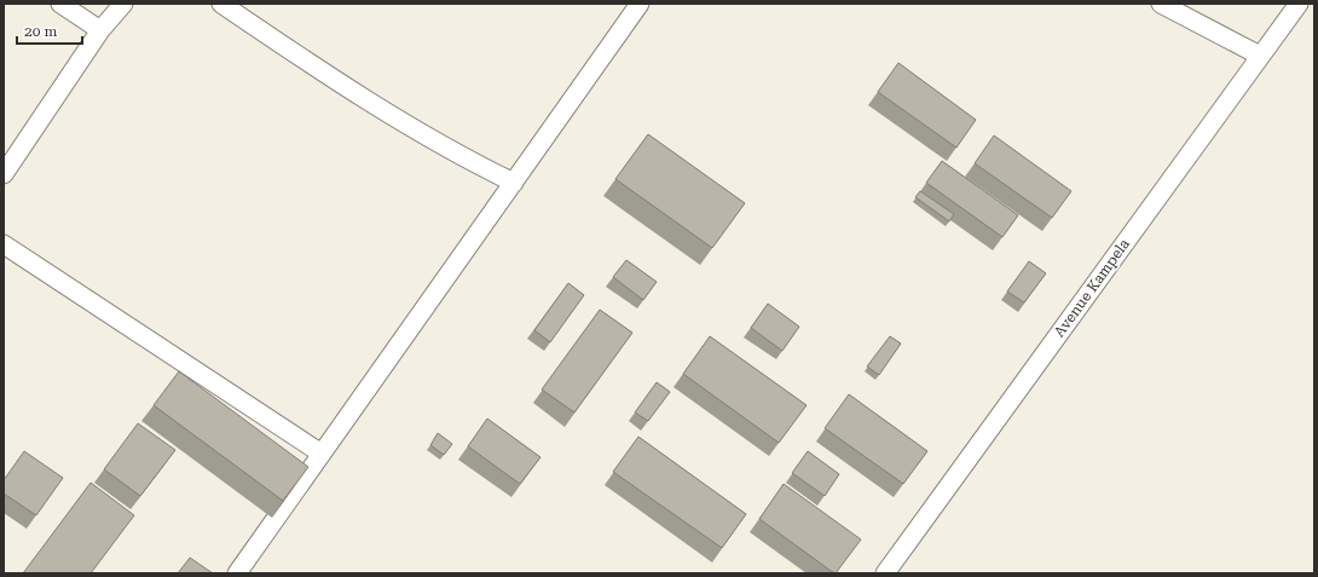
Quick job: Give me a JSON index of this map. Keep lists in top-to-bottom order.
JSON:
{
  "streets": {
    "street": ["Avenue Kampela"]
  },
  "scale_bar": "20 m"
}
